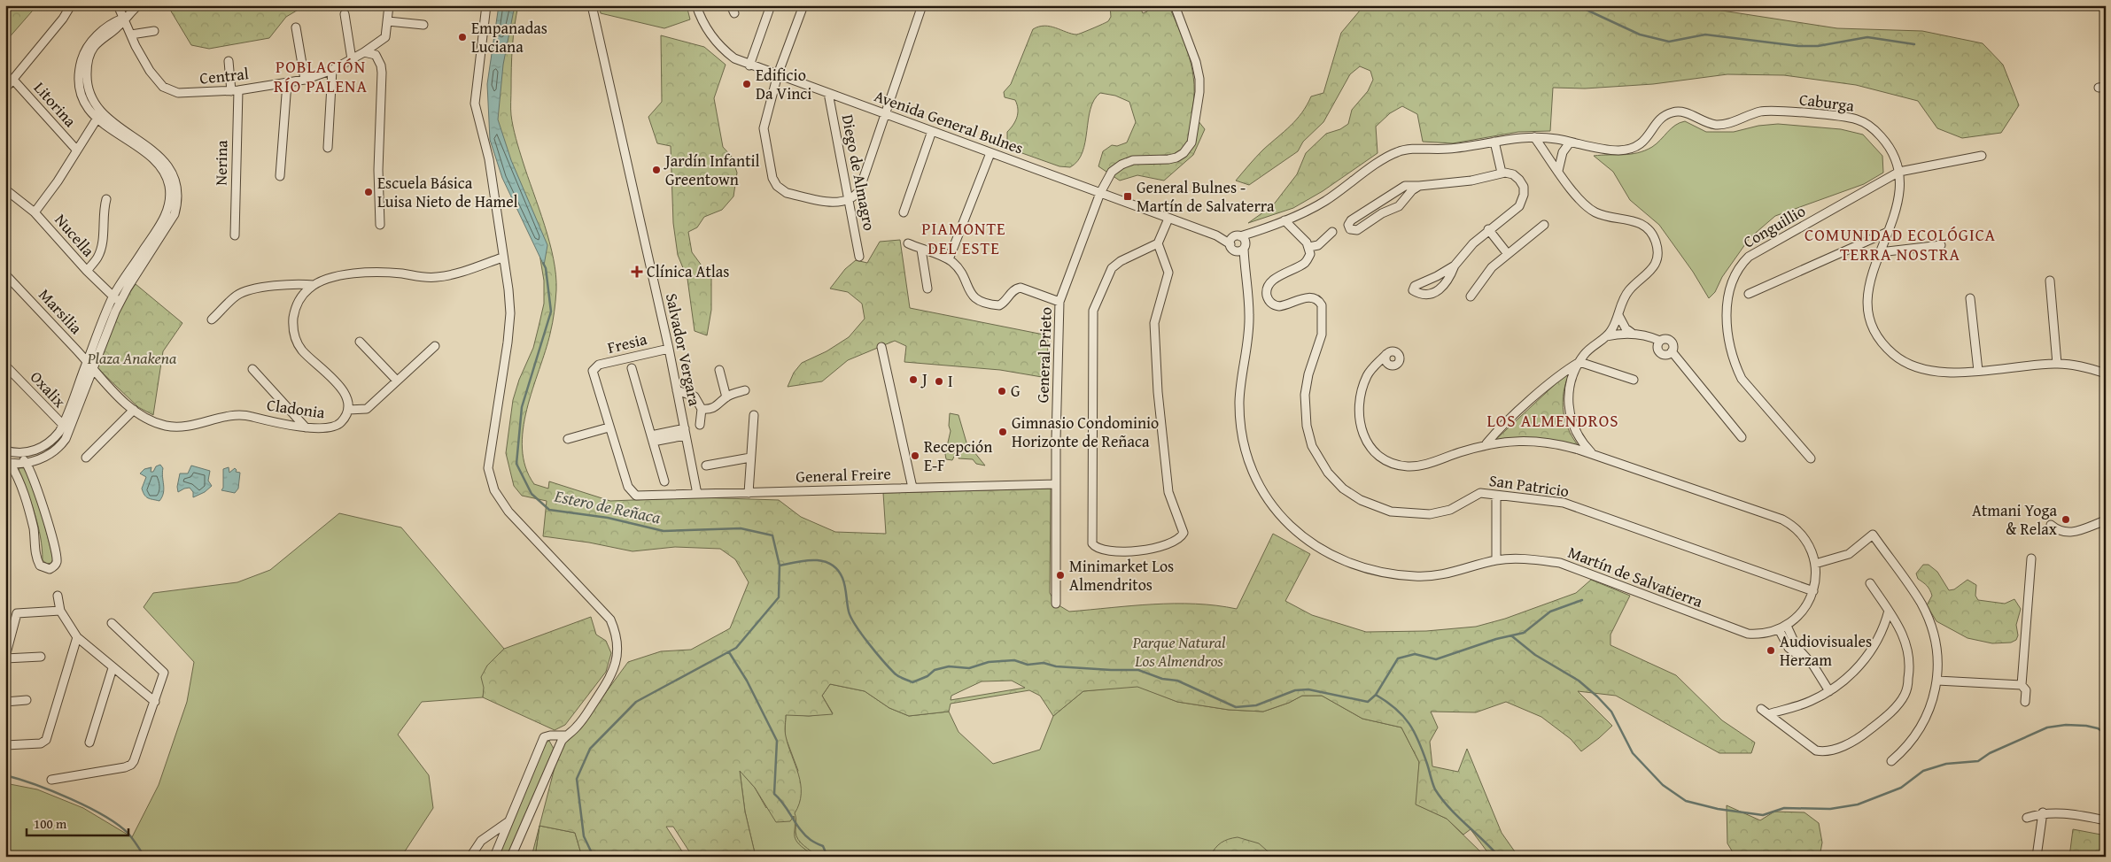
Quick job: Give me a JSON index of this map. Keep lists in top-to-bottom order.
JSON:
{
  "streets": {
    "street": [
      "Central",
      "Caburga",
      "Litorina",
      "Avenida General Bulnes",
      "Nerina",
      "Diego de Almagro",
      "Conguillio",
      "Nucella",
      "Marsilia",
      "Fresia",
      "Salvador Vergara",
      "General Prieto",
      "Oxalix",
      "Cladonia",
      "General Freire",
      "San Patricio",
      "Martín de Salvatierra"
    ]
  },
  "crossings": [
    ["Central", "Nerina"],
    ["Caburga", "Avenida General Bulnes"],
    ["Caburga", "Conguillio"],
    ["Litorina", "Nucella"],
    ["Avenida General Bulnes", "Diego de Almagro"],
    ["Avenida General Bulnes", "General Prieto"],
    ["Avenida General Bulnes", "Martín de Salvatierra"],
    ["Marsilia", "Cladonia"],
    ["Fresia", "Salvador Vergara"],
    ["Fresia", "General Freire"],
    ["Salvador Vergara", "General Freire"],
    ["General Prieto", "General Freire"]
  ],
  "districts": [
    "POBLACIÓN RÍO PALENA",
    "PIAMONTE DEL ESTE",
    "COMUNIDAD ECOLÓGICA TERRA NOSTRA",
    "LOS ALMENDROS"
  ],
  "water": ["Estero de Reñaca"],
  "parks": ["Plaza Anakena", "Parque Natural Los Almendros"],
  "places": {
    "other": [
      "Empanadas Luciana",
      "Edificio Da Vinci",
      "Jardín Infantil Greentown",
      "Escuela Básica Luisa Nieto de Hamel",
      "J",
      "I",
      "G",
      "Gimnasio Condominio Horizonte de Reñaca",
      "Recepción E-F",
      "Atmani Yoga & Relax",
      "Minimarket Los Almendritos",
      "Audiovisuales Herzam"
    ],
    "transit": ["General Bulnes - Martín de Salvaterra"],
    "health": ["Clínica Atlas"]
  },
  "scale_bar": "100 m"
}
